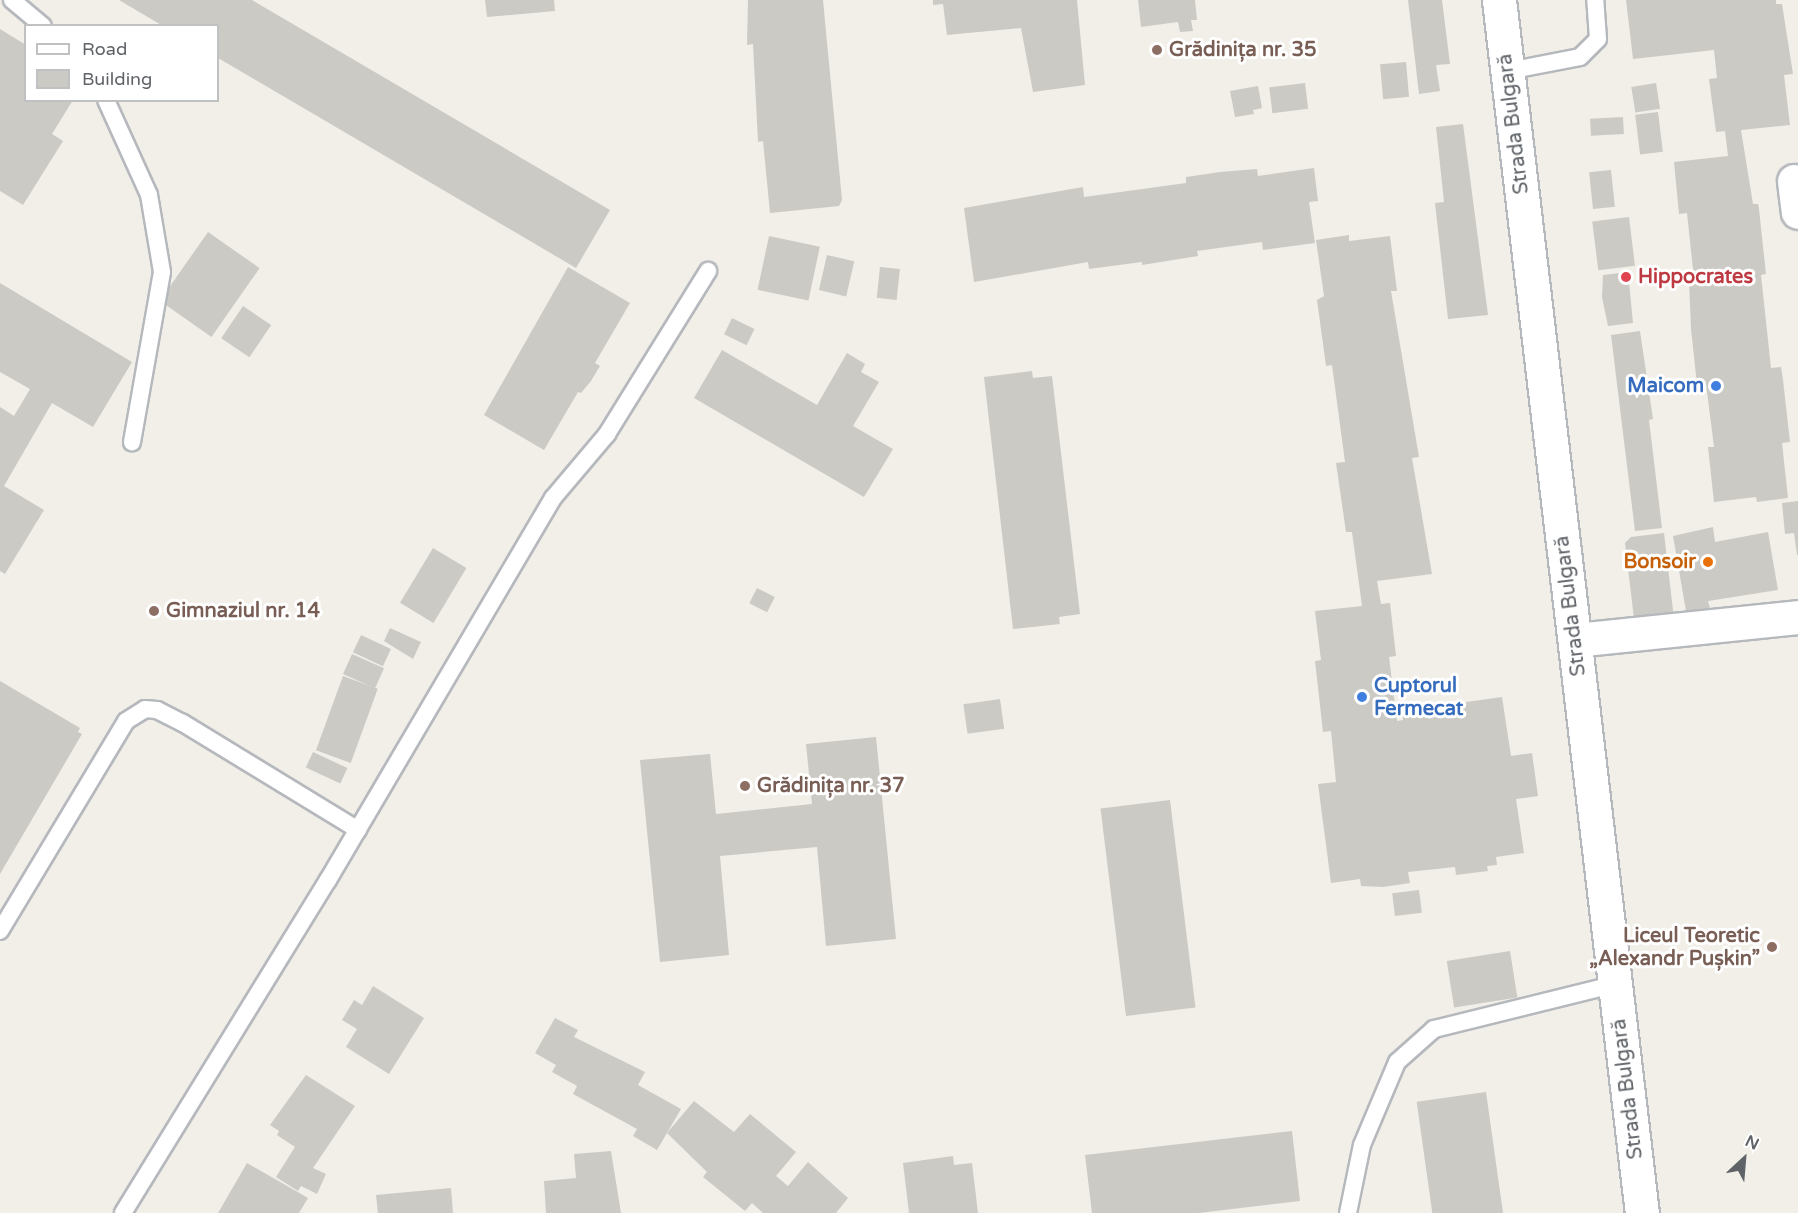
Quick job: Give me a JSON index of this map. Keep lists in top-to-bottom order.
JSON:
{
  "streets": {
    "street": ["Strada Bulgară"]
  },
  "places": [
    "Grădinița nr. 35",
    "Hippocrates",
    "Maicom",
    "Bonsoir",
    "Gimnaziul nr. 14",
    "Cuptorul Fermecat",
    "Grădinița nr. 37",
    "Liceul Teoretic „Alexandr Pușkin”"
  ],
  "legend": ["Road", "Building"],
  "north": "top right"
}
